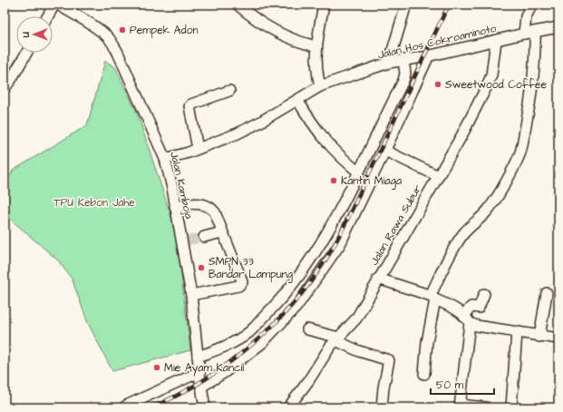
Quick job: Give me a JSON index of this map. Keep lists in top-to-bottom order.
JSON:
{
  "streets": {
    "street": ["Jalan Hos Cokroaminoto", "Jalan Kamboja", "Jalan Rawa Subur"]
  },
  "crossings": [
    ["Jalan Hos Cokroaminoto", "Jalan Kamboja"],
    ["Jalan Hos Cokroaminoto", "Jalan Rawa Subur"]
  ],
  "parks": ["TPU Kebon Jahe"],
  "places": [
    "Pempek Adon",
    "Sweetwood Coffee",
    "Kantin Miaga",
    "SMPN 33 Bandar Lampung",
    "Mie Ayam Kancil"
  ],
  "scale_bar": "50 m",
  "north": "left"
}
